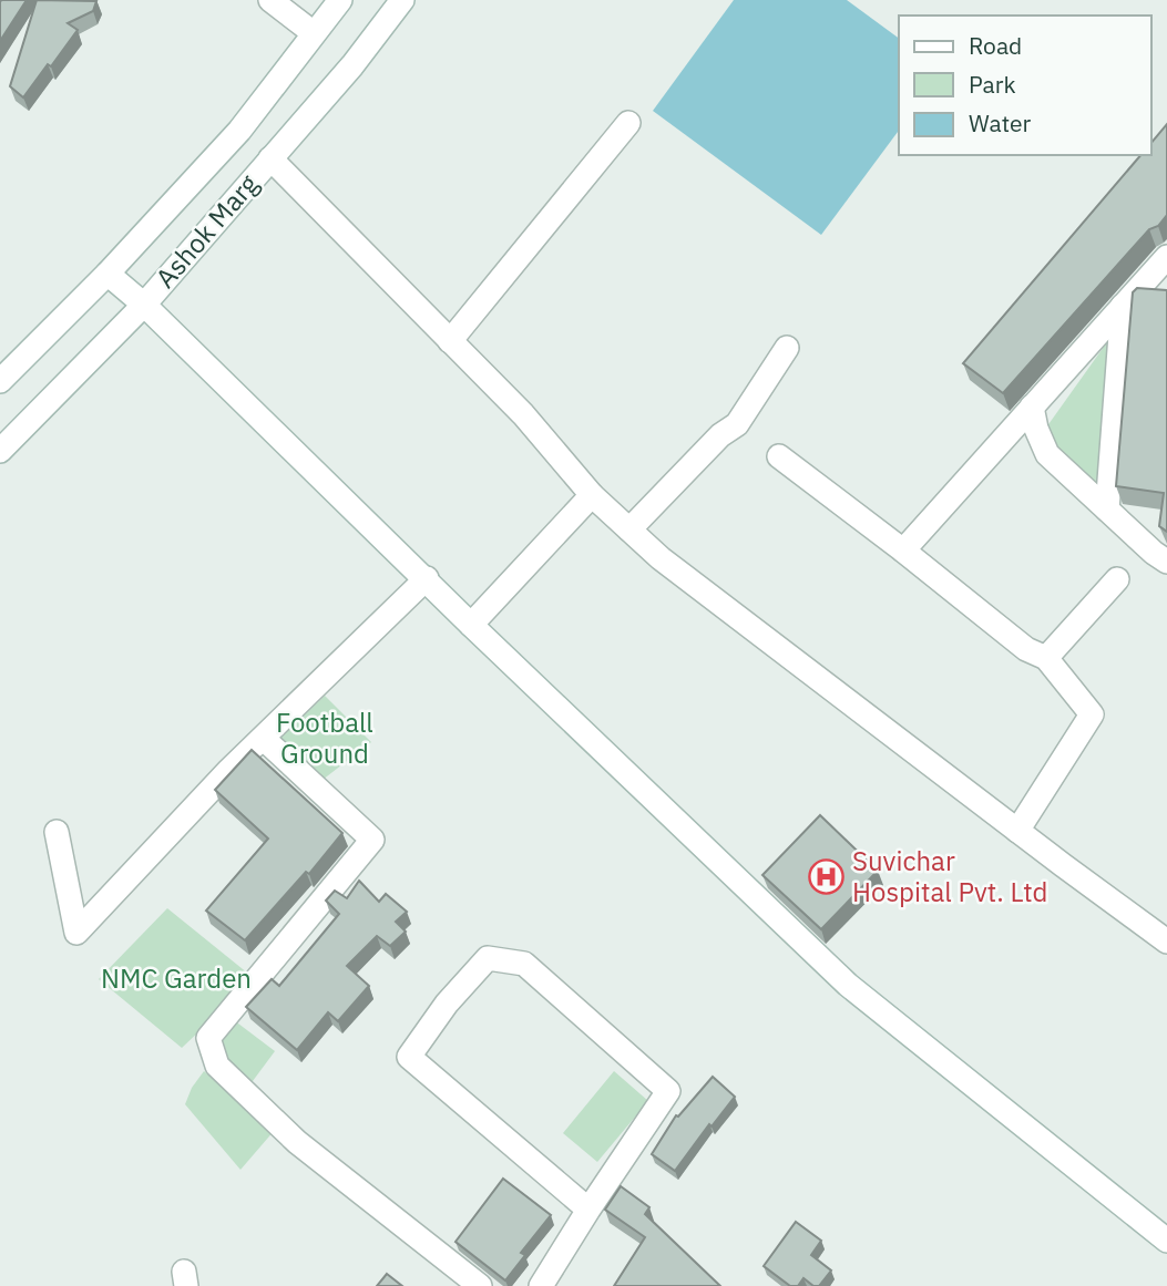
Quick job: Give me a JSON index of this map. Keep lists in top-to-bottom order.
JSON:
{
  "streets": {
    "street": ["Ashok Marg"]
  },
  "parks": ["Football Ground", "NMC Garden"],
  "places": {
    "hospital": ["Suvichar Hospital Pvt. Ltd"]
  },
  "legend": ["Road", "Park", "Water"]
}
